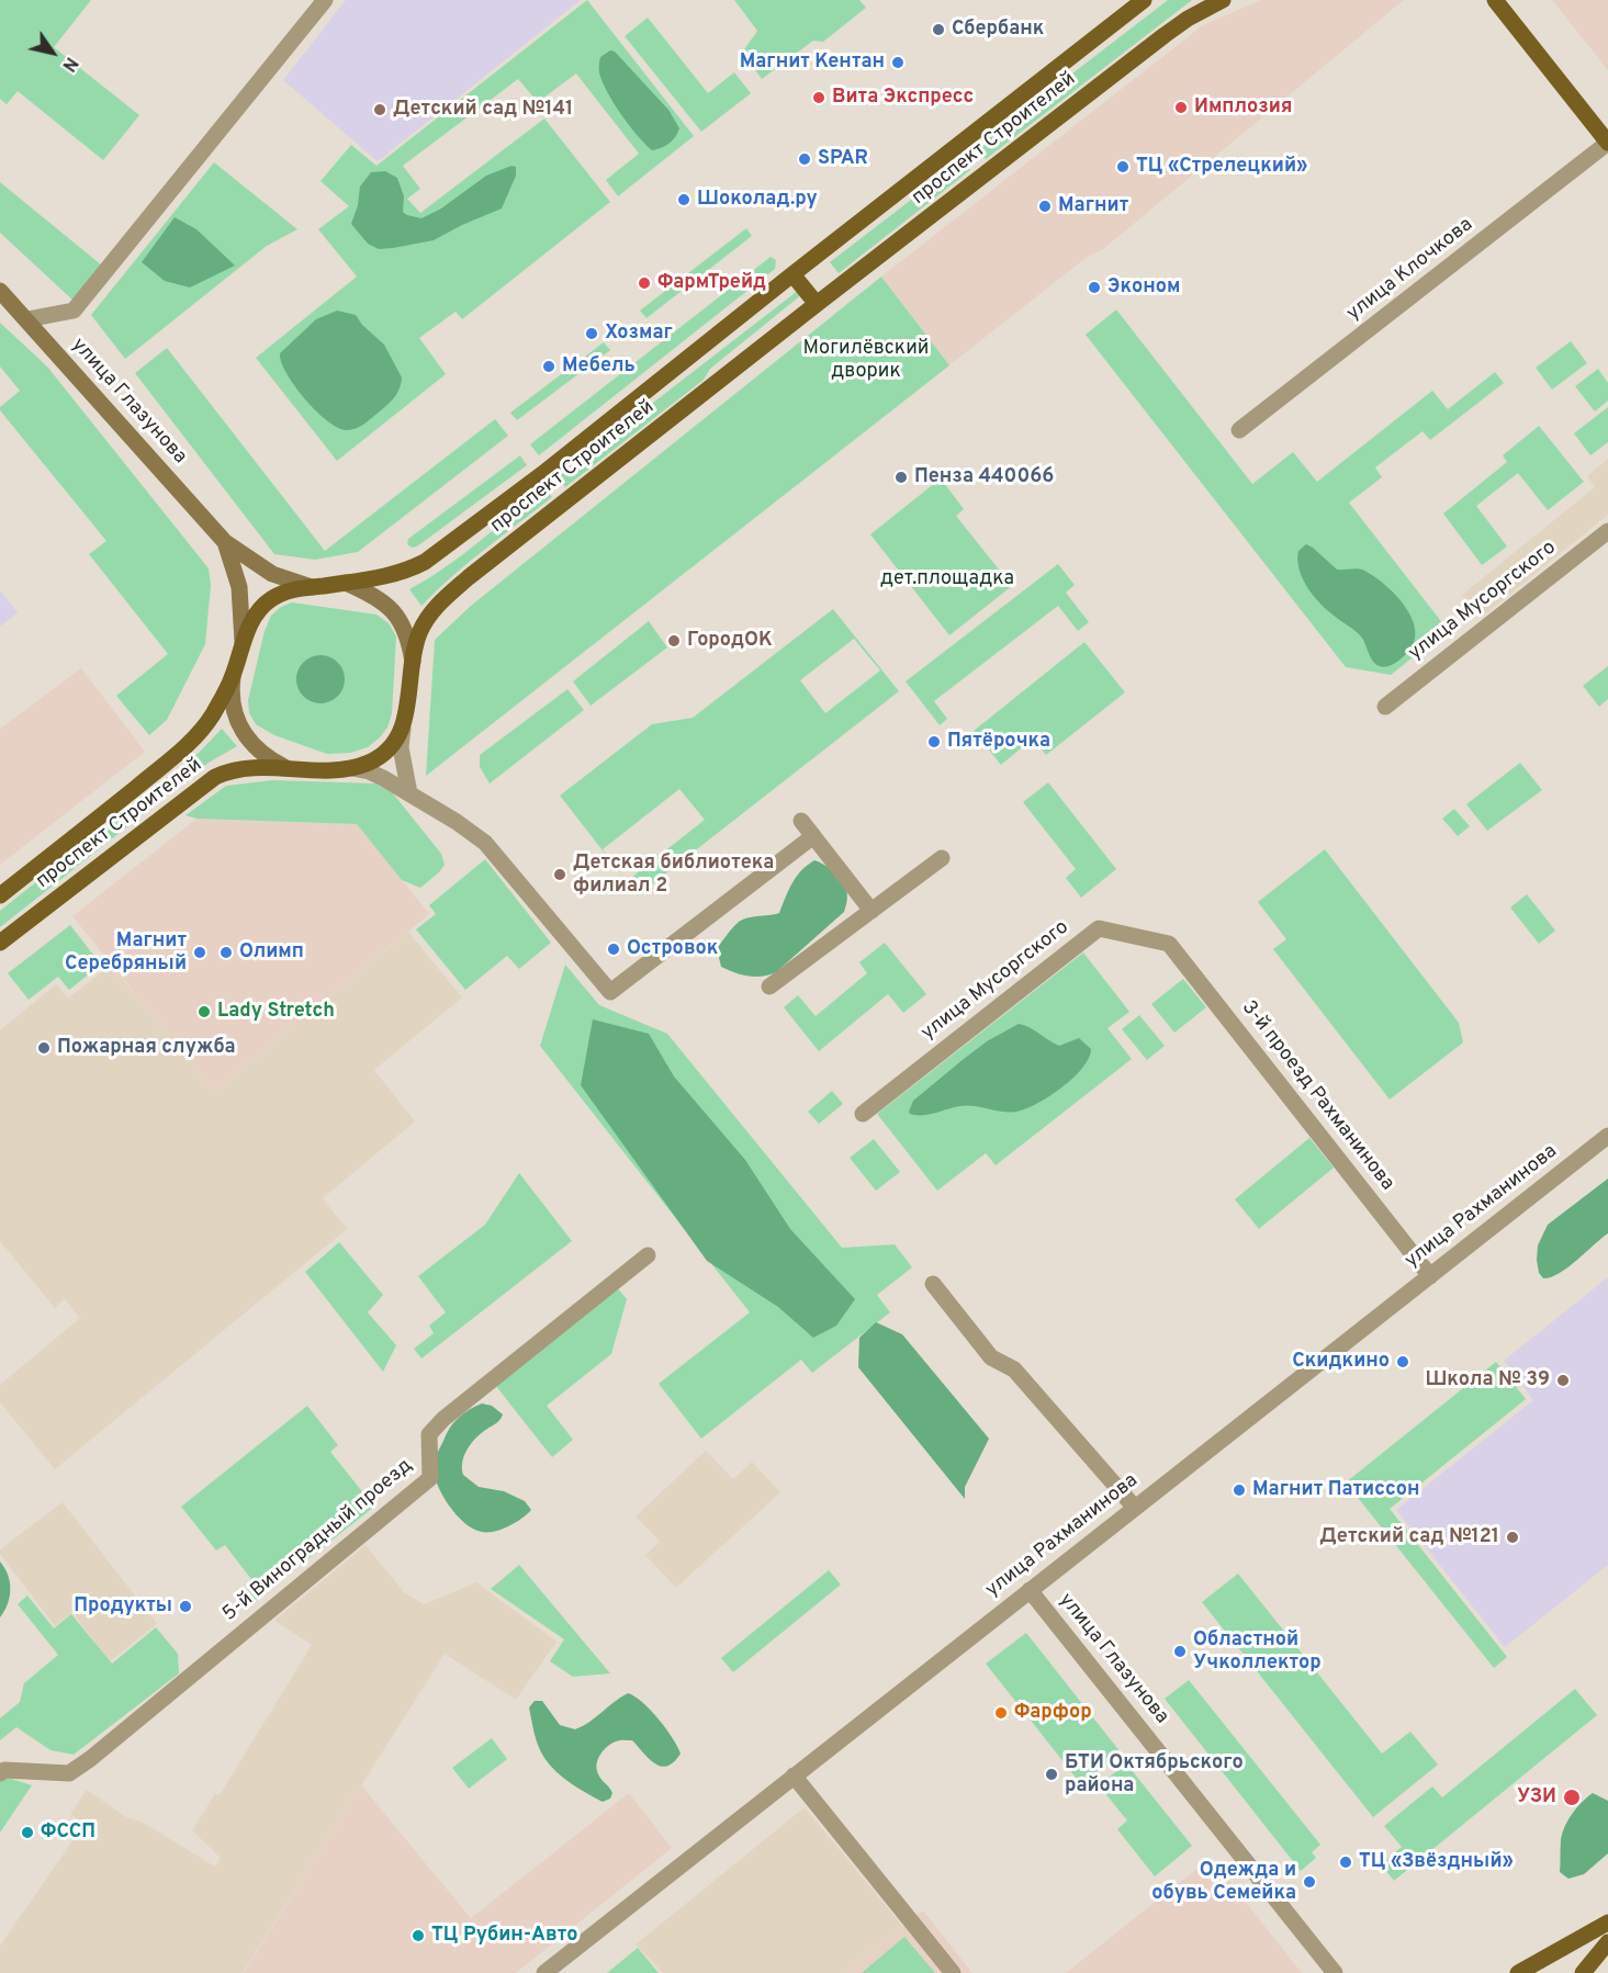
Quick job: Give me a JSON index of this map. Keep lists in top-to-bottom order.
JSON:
{
  "streets": {
    "main road": ["проспект Строителей"],
    "street": [
      "улица Клочкова",
      "улица Глазунова",
      "улица Мусоргского",
      "3-й проезд Рахманинова",
      "улица Рахманинова",
      "5-й Виноградный проезд"
    ]
  },
  "crossings": [
    ["проспект Строителей", "улица Глазунова"],
    ["улица Глазунова", "улица Рахманинова"],
    ["улица Мусоргского", "3-й проезд Рахманинова"],
    ["3-й проезд Рахманинова", "улица Рахманинова"]
  ],
  "parks": ["Могилёвский дворик", "дет.площадка"],
  "places": [
    "Сбербанк",
    "Магнит Кентан",
    "Вита Экспресс",
    "Имплозия",
    "Детский сад №141",
    "SPAR",
    "ТЦ «Стрелецкий»",
    "Шоколад.ру",
    "Магнит",
    "ФармТрейд",
    "Эконом",
    "Хозмаг",
    "Мебель",
    "Пенза 440066",
    "ГородОК",
    "Пятёрочка",
    "Детская библиотека филиал 2",
    "Островок",
    "Магнит Серебряный",
    "Олимп",
    "Lady Stretch",
    "Пожарная служба",
    "Скидкино",
    "Школа № 39",
    "Магнит Патиссон",
    "Детский сад №121",
    "Продукты",
    "Областной Учколлектор",
    "Фарфор",
    "БТИ Октябрьского района",
    "УЗИ",
    "ФССП",
    "ТЦ «Звёздный»",
    "Одежда и обувь Семейка",
    "ТЦ Рубин-Авто"
  ],
  "north": "bottom right"
}
